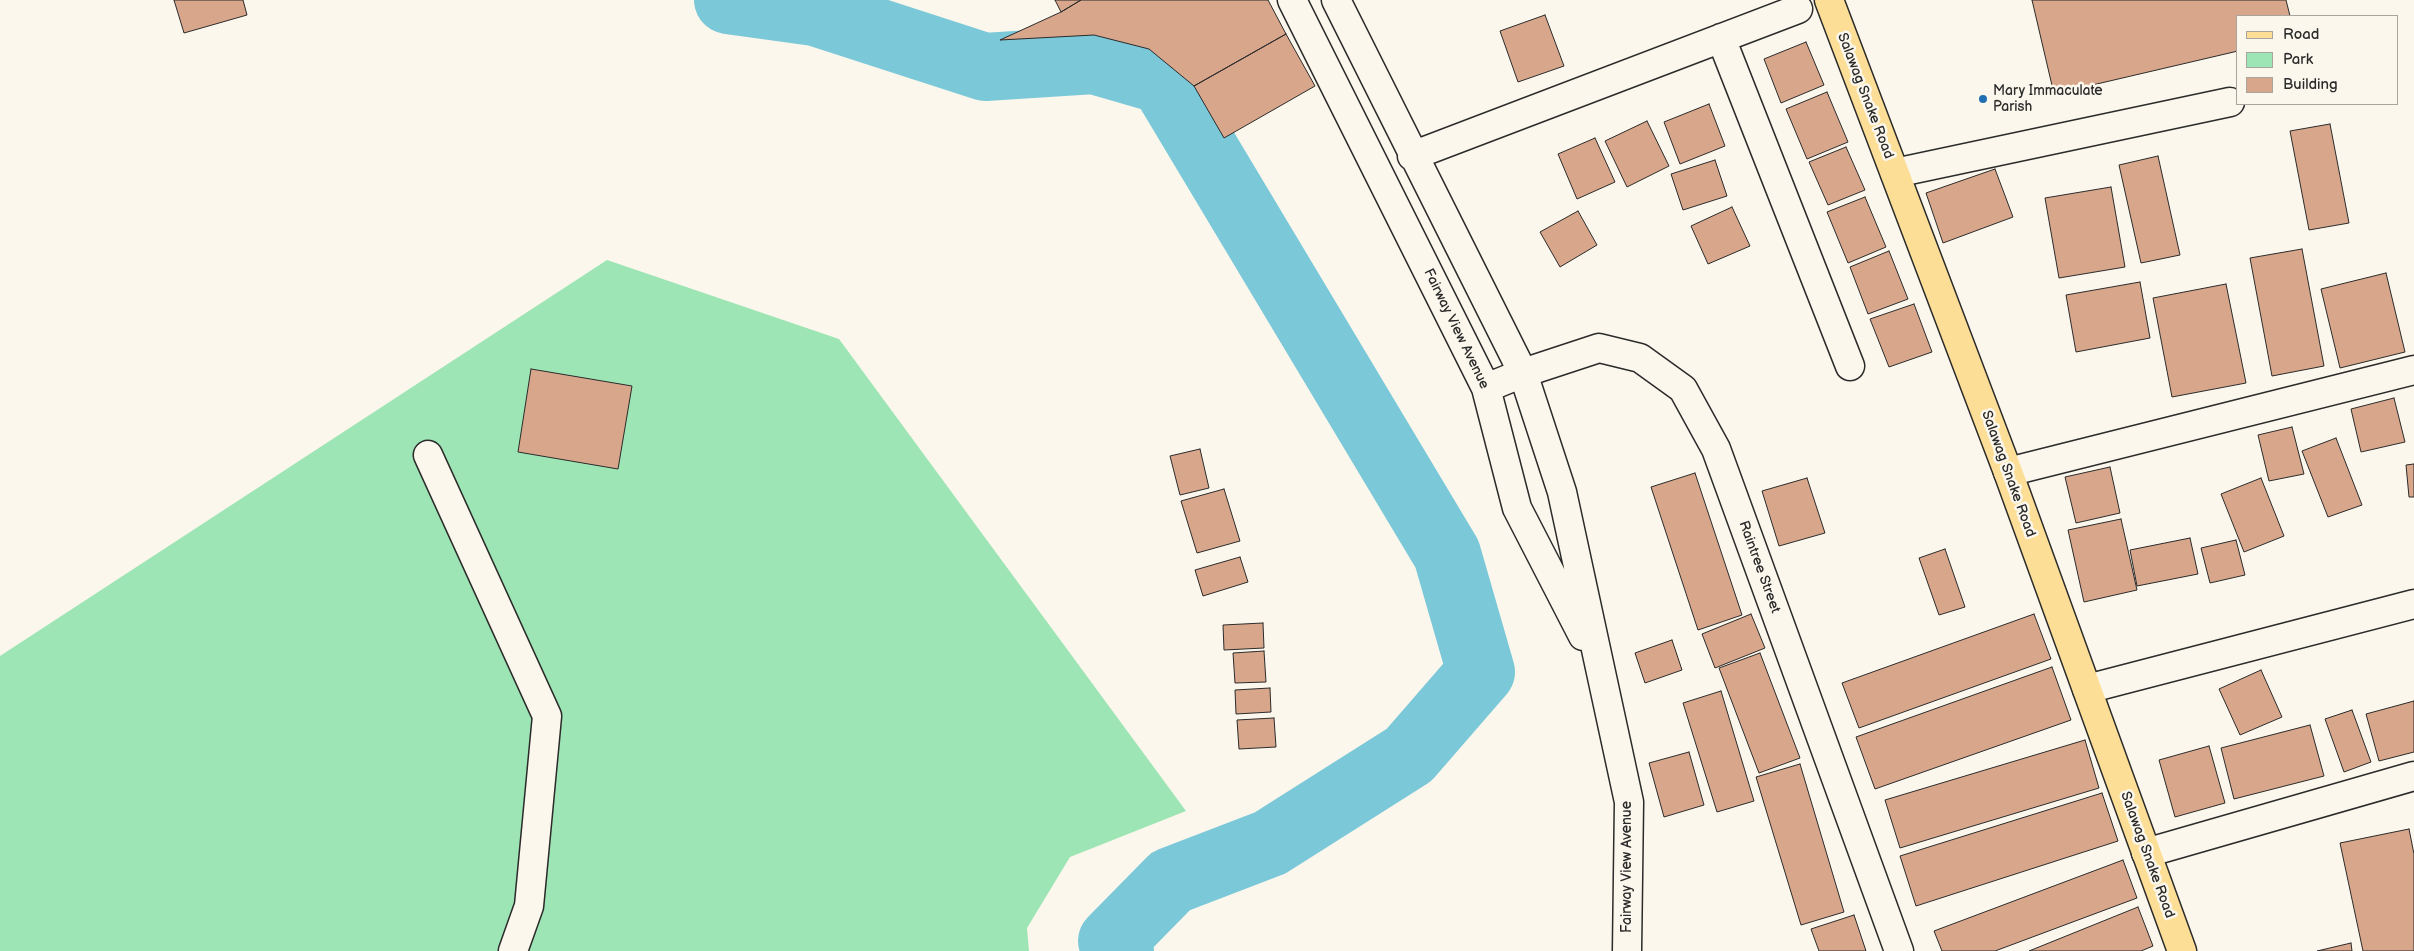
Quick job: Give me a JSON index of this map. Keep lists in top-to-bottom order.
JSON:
{
  "streets": {
    "main road": ["Salawag Snake Road"],
    "street": ["Fairway View Avenue", "Raintree Street"]
  },
  "crossings": [
    ["Fairway View Avenue", "Raintree Street"]
  ],
  "places": ["Mary Immaculate Parish"],
  "legend": ["Road", "Park", "Building"]
}
